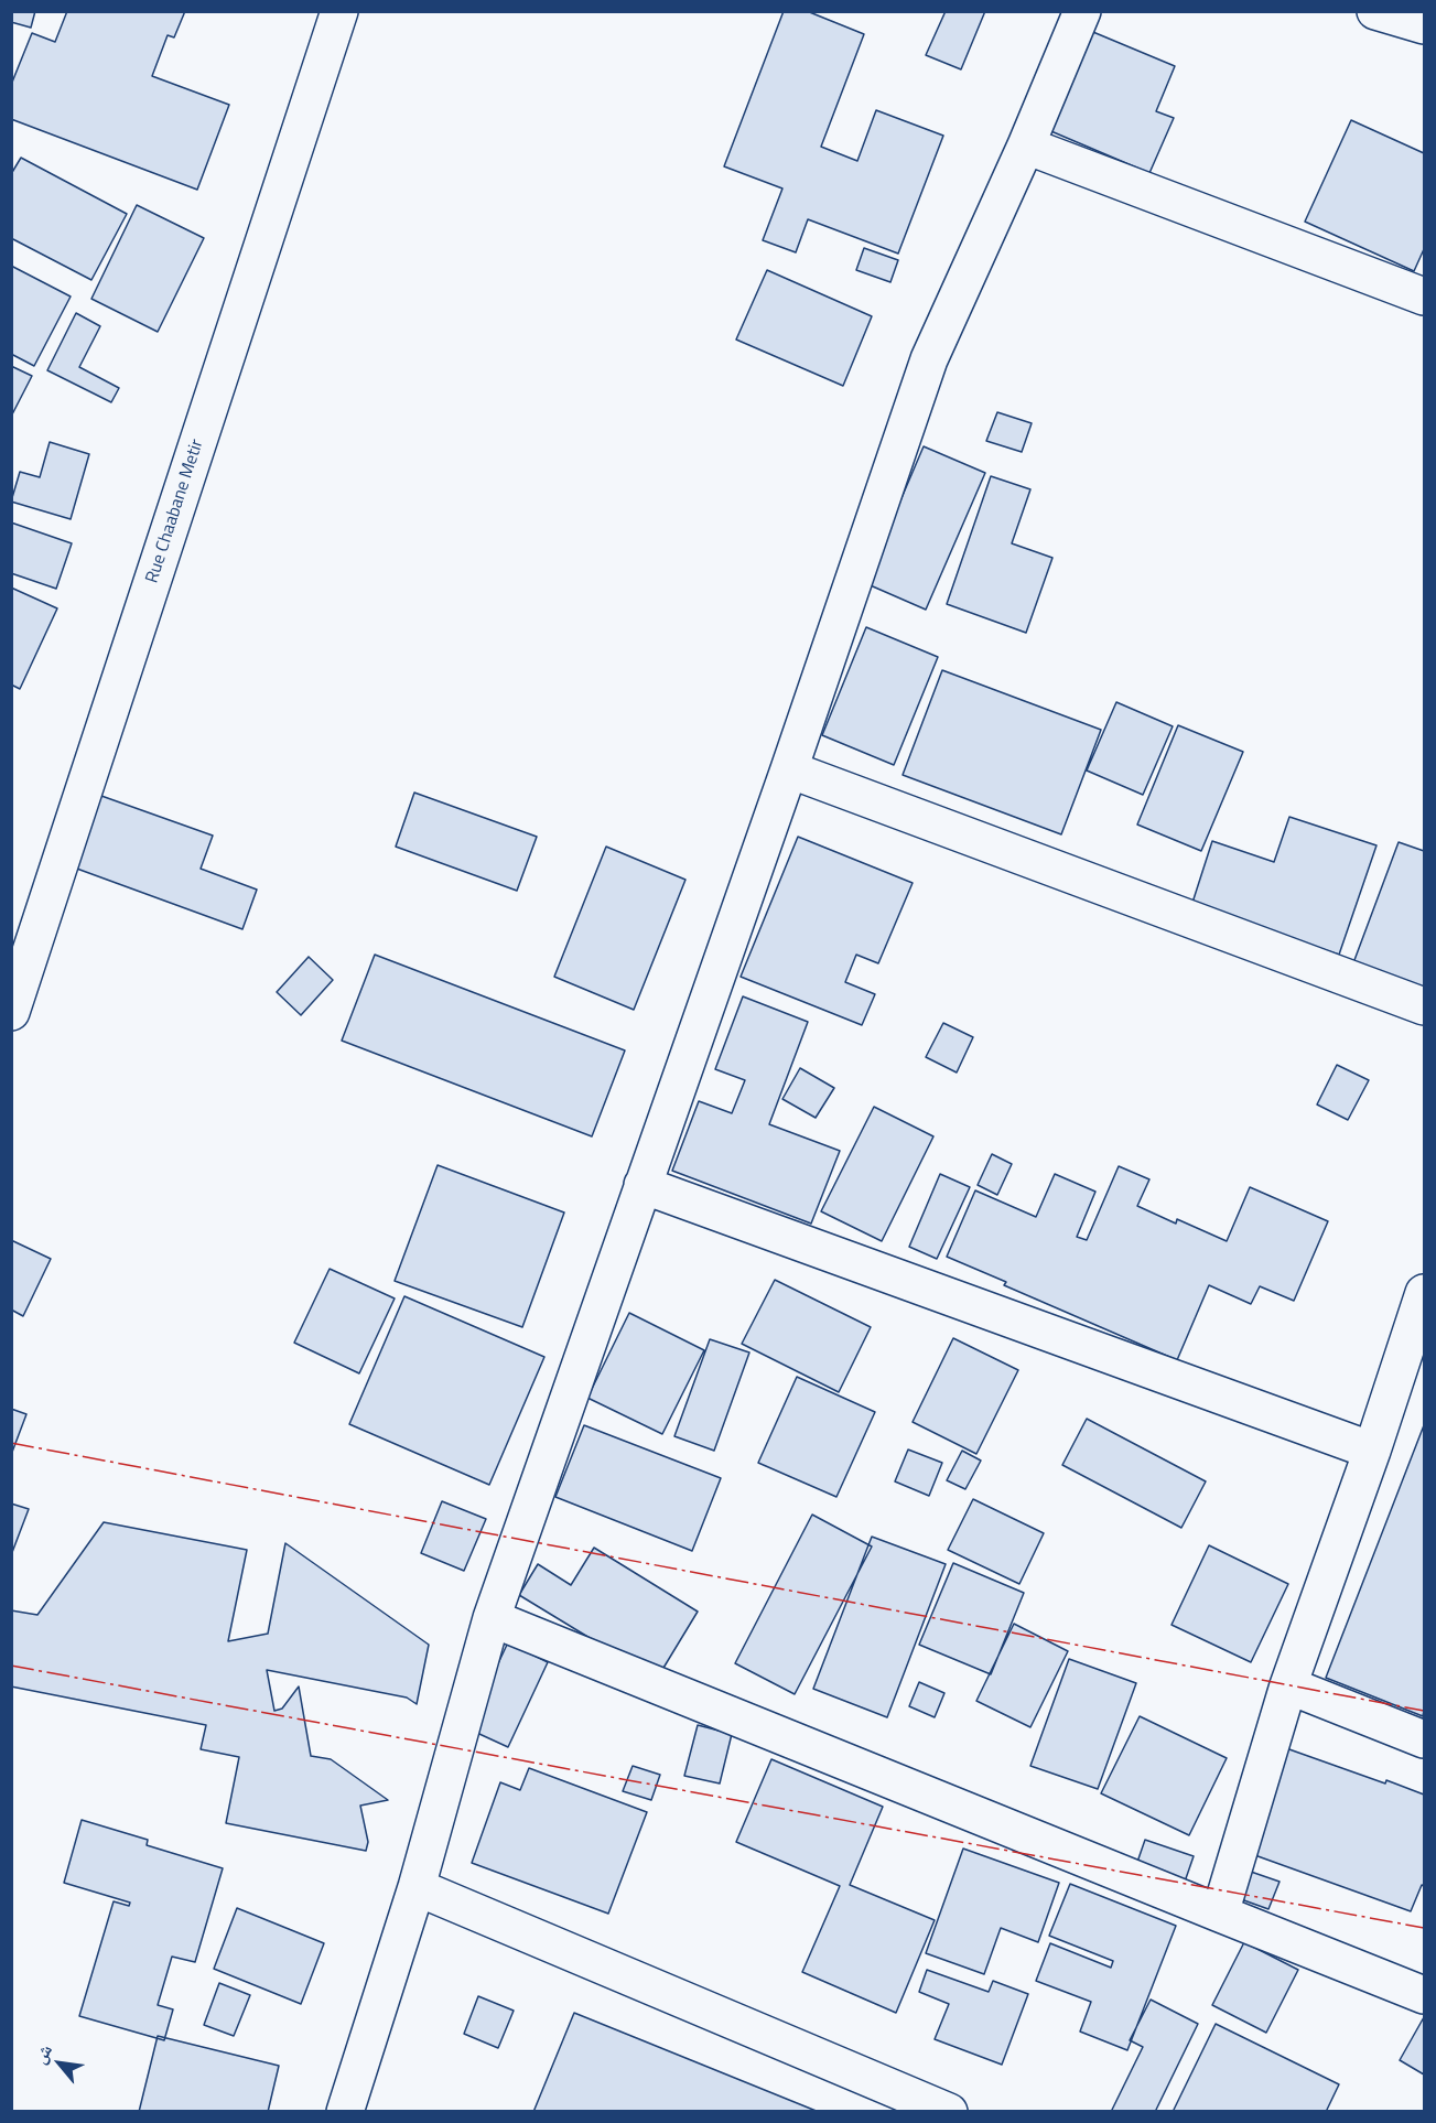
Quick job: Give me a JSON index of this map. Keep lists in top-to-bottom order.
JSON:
{
  "streets": {
    "street": ["Rue Chaabane Metir"]
  },
  "north": "top left"
}
